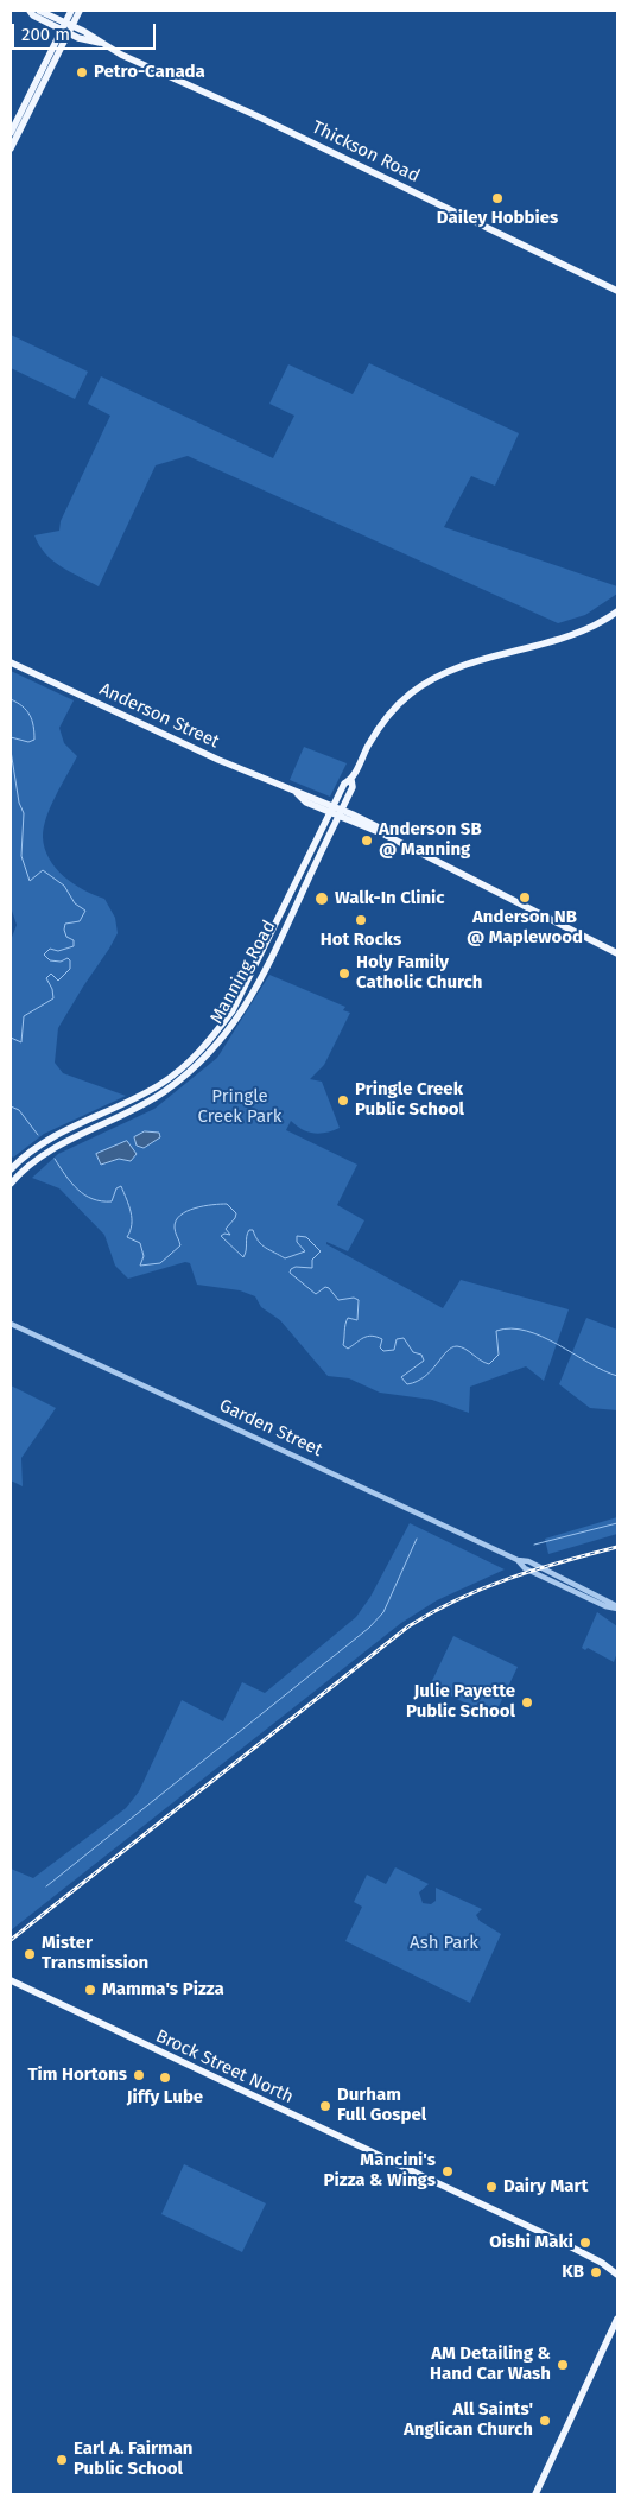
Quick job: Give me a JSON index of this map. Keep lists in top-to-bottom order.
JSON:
{
  "streets": {
    "main road": [
      "Thickson Road",
      "Anderson Street",
      "Manning Road",
      "Brock Street North"
    ],
    "street": ["Garden Street"]
  },
  "crossings": [
    ["Anderson Street", "Manning Road"]
  ],
  "parks": ["Pringle Creek Park", "Ash Park"],
  "places": [
    "Petro-Canada",
    "Dailey Hobbies",
    "Anderson SB @ Manning",
    "Anderson NB @ Maplewood",
    "Walk-In Clinic",
    "Hot Rocks",
    "Holy Family Catholic Church",
    "Pringle Creek Public School",
    "Julie Payette Public School",
    "Mister Transmission",
    "Mamma's Pizza",
    "Tim Hortons",
    "Jiffy Lube",
    "Durham Full Gospel",
    "Mancini's Pizza & Wings",
    "Dairy Mart",
    "Oishi Maki",
    "KB",
    "AM Detailing & Hand Car Wash",
    "All Saints' Anglican Church",
    "Earl A. Fairman Public School"
  ],
  "scale_bar": "200 m"
}
